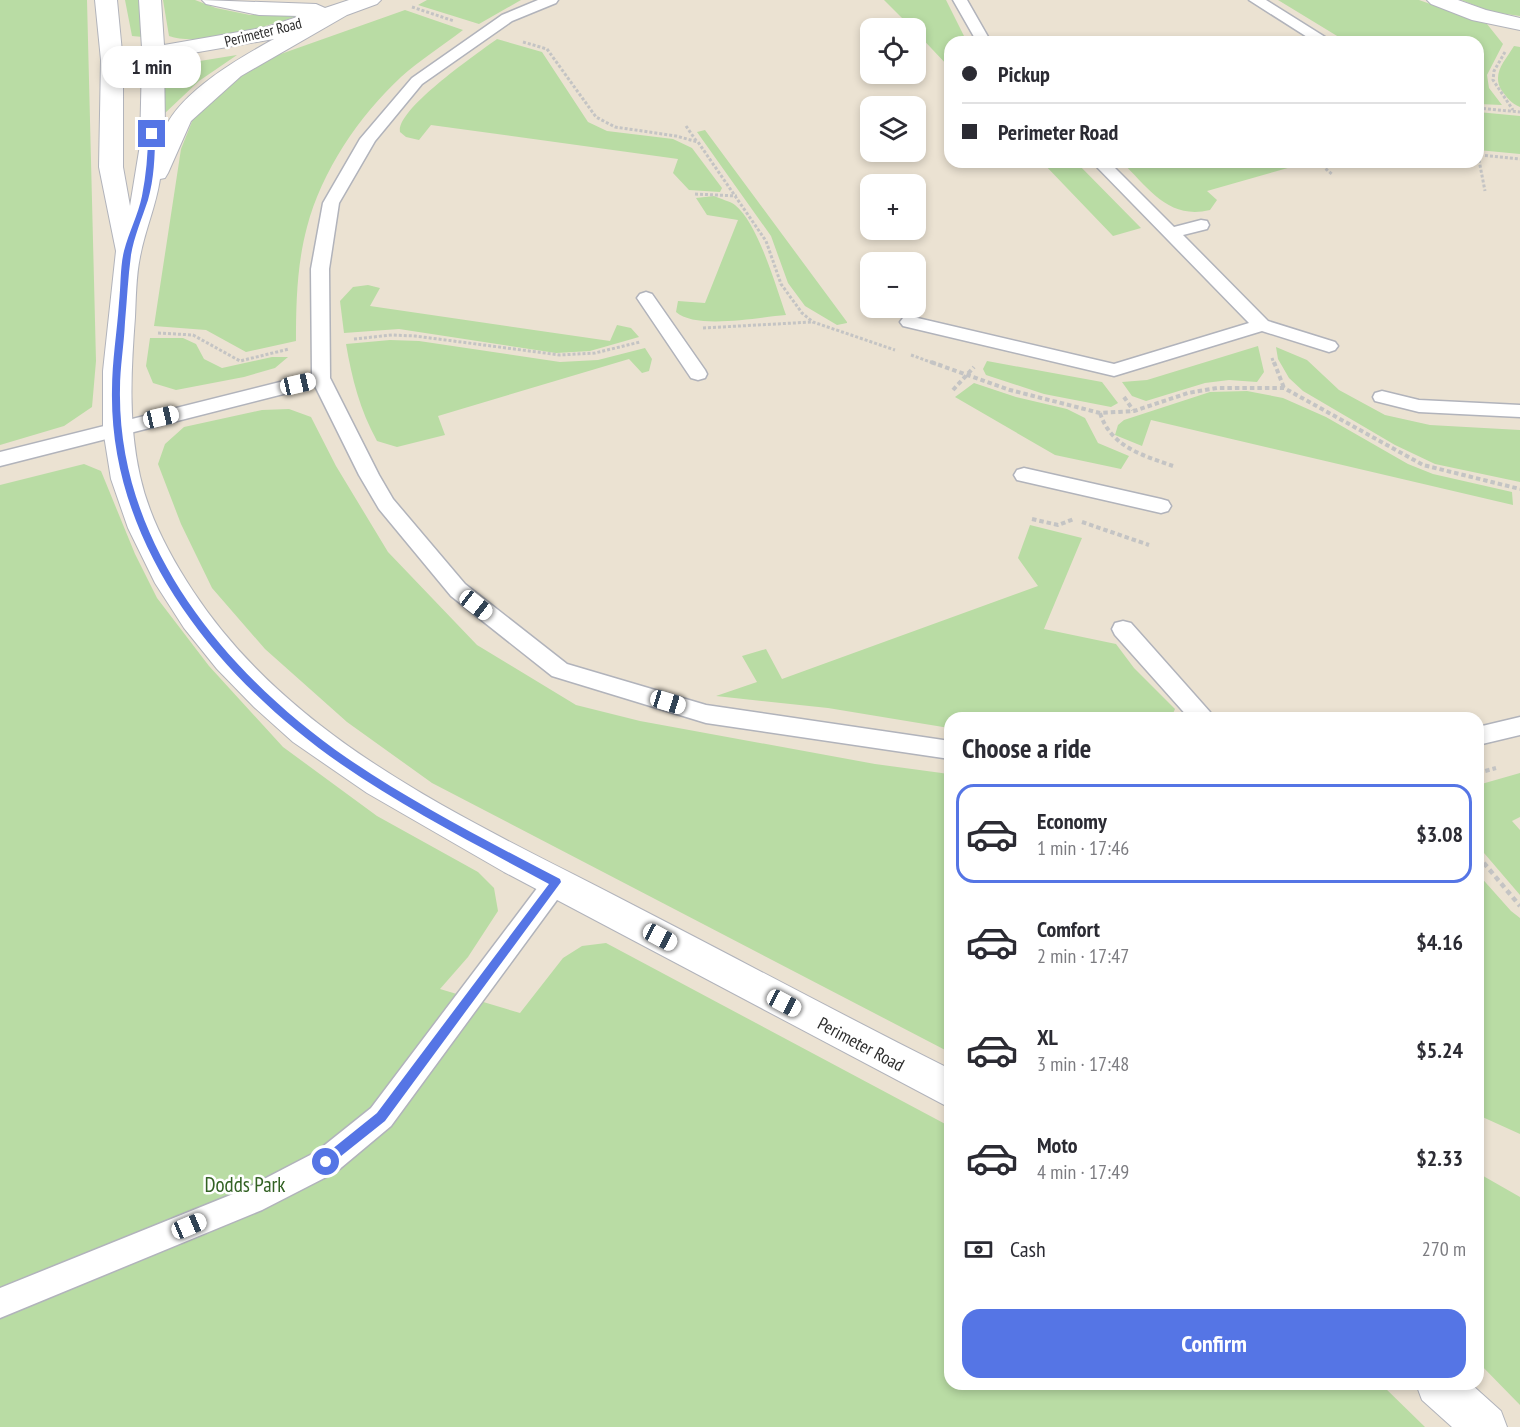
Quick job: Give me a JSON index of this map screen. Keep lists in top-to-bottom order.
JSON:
{
  "streets": {
    "street": ["Perimeter Road"]
  },
  "parks": ["Dodds Park"],
  "page": {
    "map_buttons": ["+", "−"],
    "banner": ["Pickup", "Perimeter Road"],
    "bubble": "1 min",
    "heading": "Choose a ride",
    "list": [
      {
        "name": "Economy",
        "note": "1 min · 17:46",
        "value": "$3.08"
      },
      {
        "name": "Comfort",
        "note": "2 min · 17:47",
        "value": "$4.16"
      },
      {
        "name": "XL",
        "note": "3 min · 17:48",
        "value": "$5.24"
      },
      {
        "name": "Moto",
        "note": "4 min · 17:49",
        "value": "$2.33"
      }
    ],
    "pay": ["Cash", "270 m"],
    "buttons": "Confirm"
  }
}
